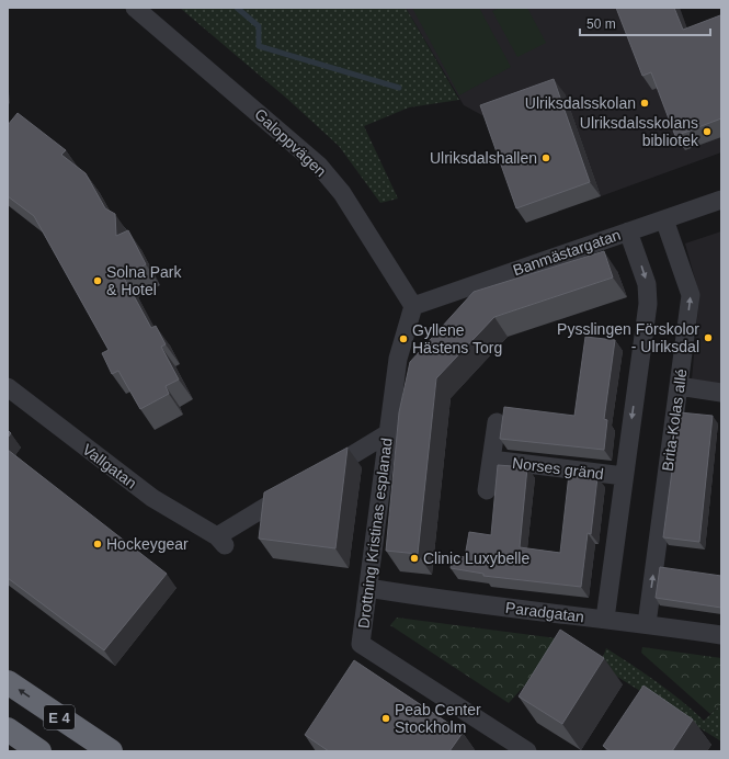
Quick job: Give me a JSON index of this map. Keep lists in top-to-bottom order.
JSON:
{
  "streets": {
    "highway": ["E 4"],
    "street": [
      "Galoppvägen",
      "Banmästargatan",
      "Brita-Kolas allé",
      "Vallgatan",
      "Norses gränd",
      "Drottning Kristinas esplanad",
      "Paradgatan"
    ]
  },
  "crossings": [
    ["Galoppvägen", "Banmästargatan"],
    ["Galoppvägen", "Drottning Kristinas esplanad"],
    ["Banmästargatan", "Brita-Kolas allé"],
    ["Banmästargatan", "Drottning Kristinas esplanad"],
    ["Brita-Kolas allé", "Paradgatan"],
    ["Vallgatan", "Drottning Kristinas esplanad"],
    ["Drottning Kristinas esplanad", "Paradgatan"]
  ],
  "places": [
    "Ulriksdalsskolan",
    "Ulriksdalsskolans bibliotek",
    "Ulriksdalshallen",
    "Solna Park & Hotel",
    "Pysslingen Förskolor - Ulriksdal",
    "Gyllene Hästens Torg",
    "Hockeygear",
    "Clinic Luxybelle",
    "Peab Center Stockholm"
  ],
  "scale_bar": "50 m"
}
